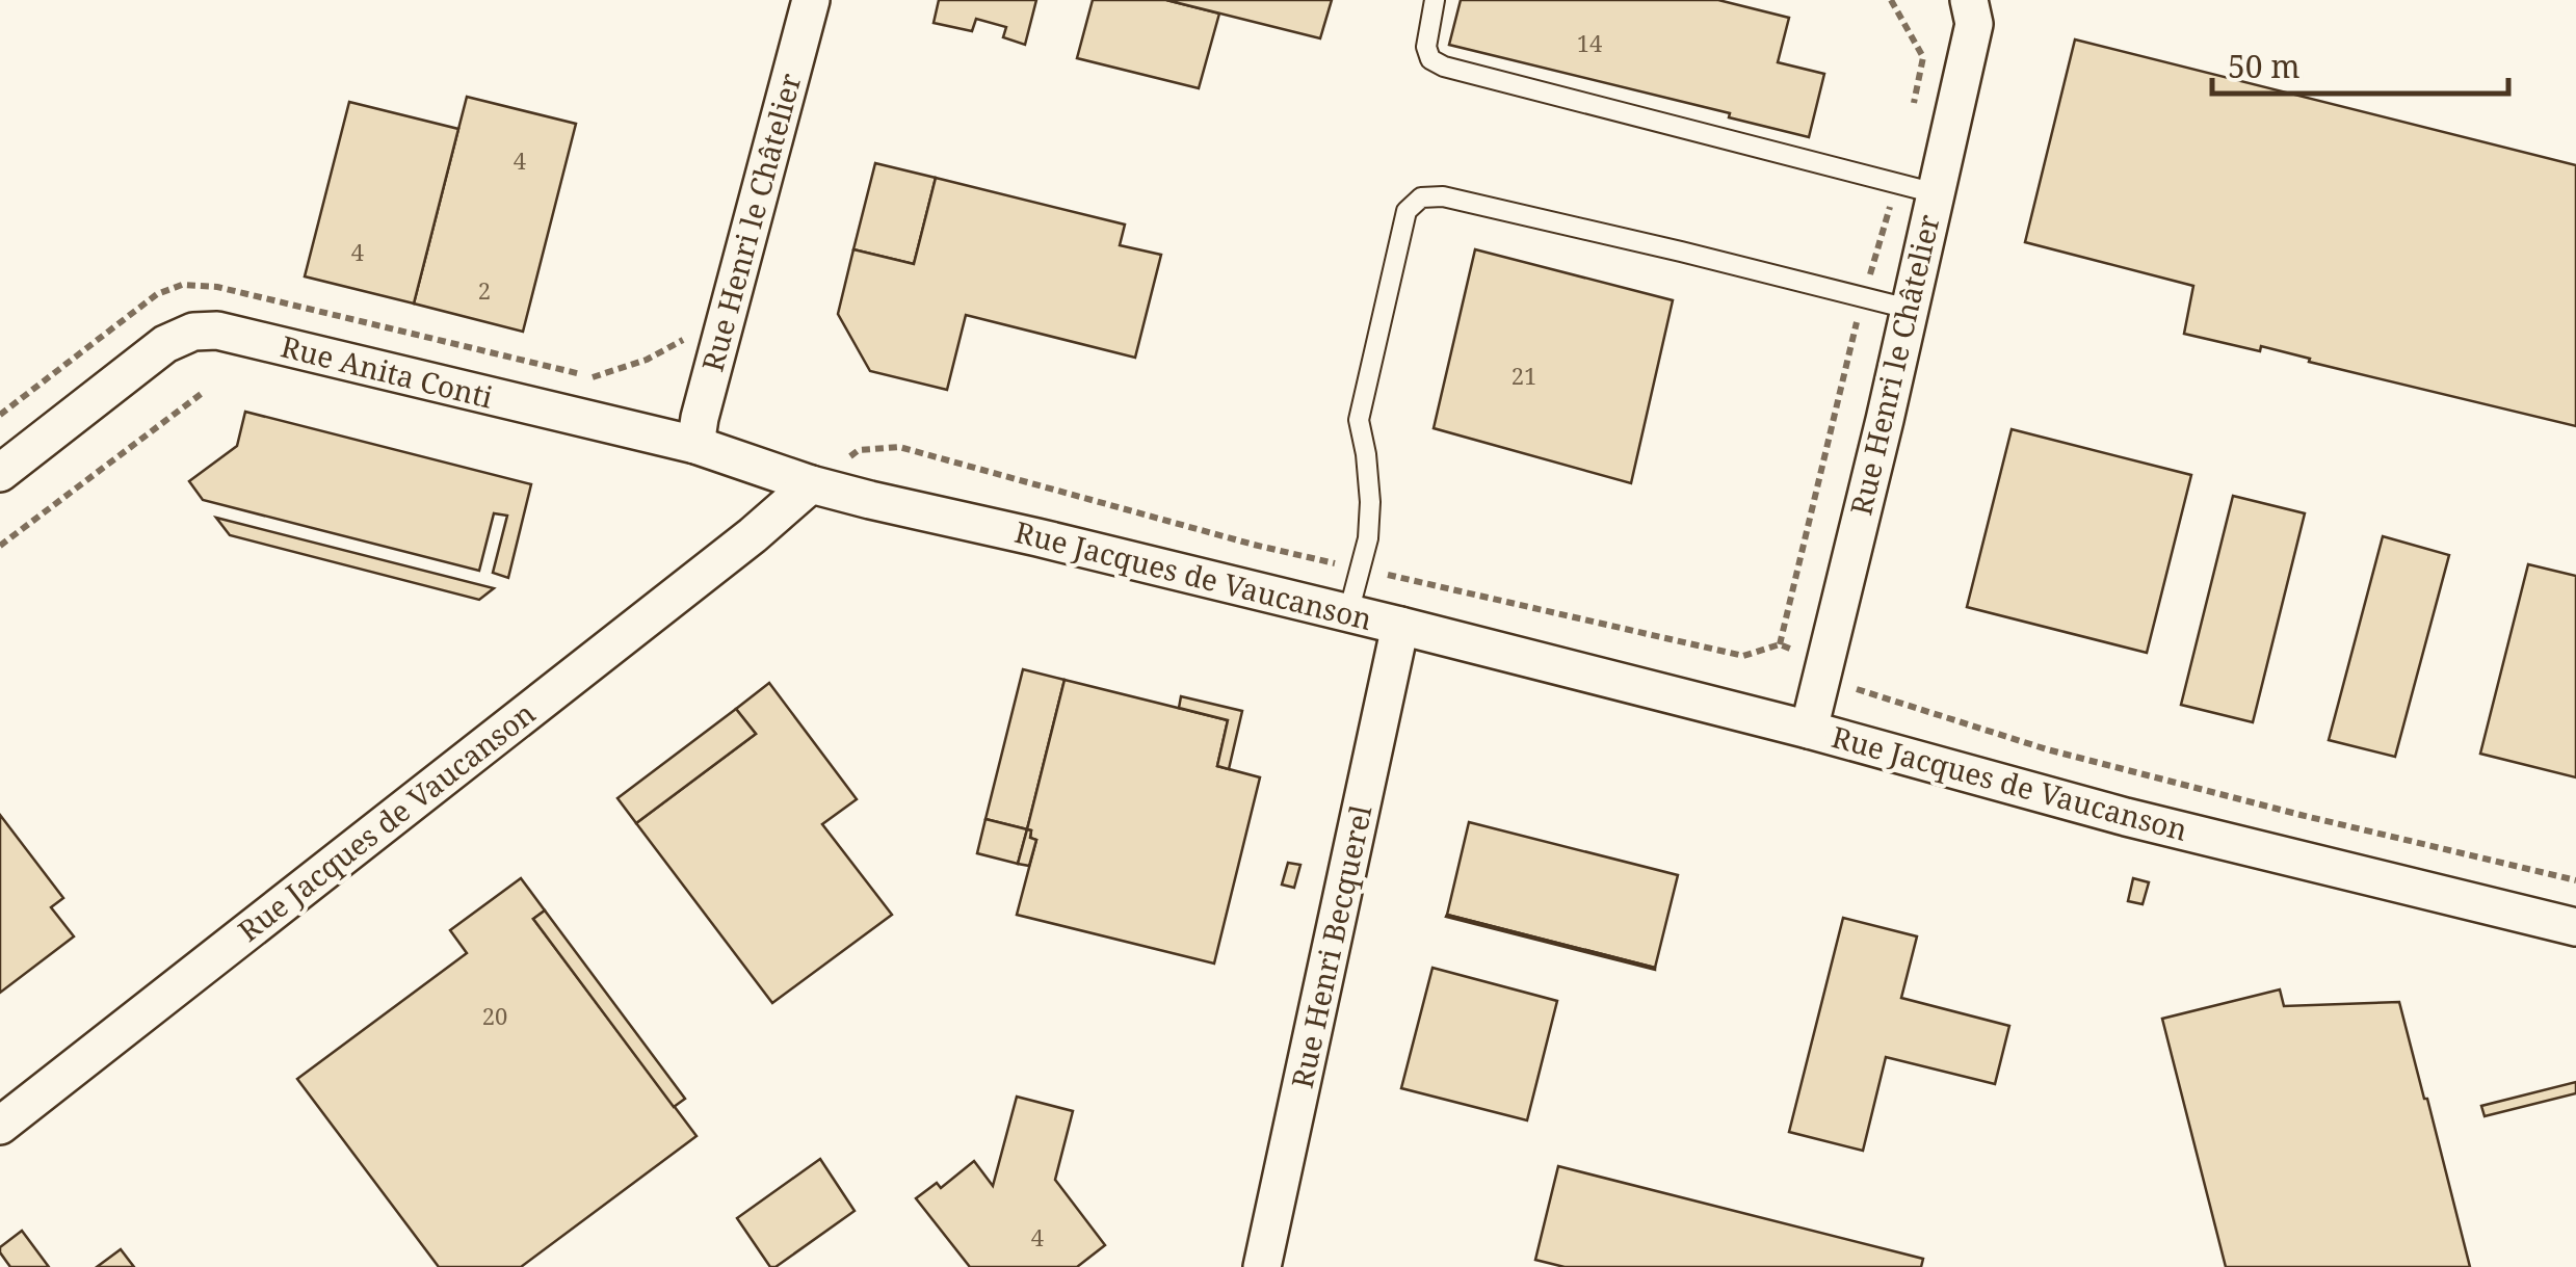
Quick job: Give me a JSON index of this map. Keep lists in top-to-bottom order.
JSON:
{
  "streets": {
    "street": [
      "Rue Henri le Châtelier",
      "Rue Anita Conti",
      "Rue Jacques de Vaucanson",
      "Rue Henri Becquerel"
    ]
  },
  "crossings": [
    ["Rue Henri le Châtelier", "Rue Anita Conti"],
    ["Rue Henri le Châtelier", "Rue Jacques de Vaucanson"],
    ["Rue Anita Conti", "Rue Jacques de Vaucanson"],
    ["Rue Jacques de Vaucanson", "Rue Henri Becquerel"]
  ],
  "house_numbers": [
    "14",
    "4",
    "4",
    "2",
    "21",
    "20",
    "4"
  ],
  "scale_bar": "50 m"
}
